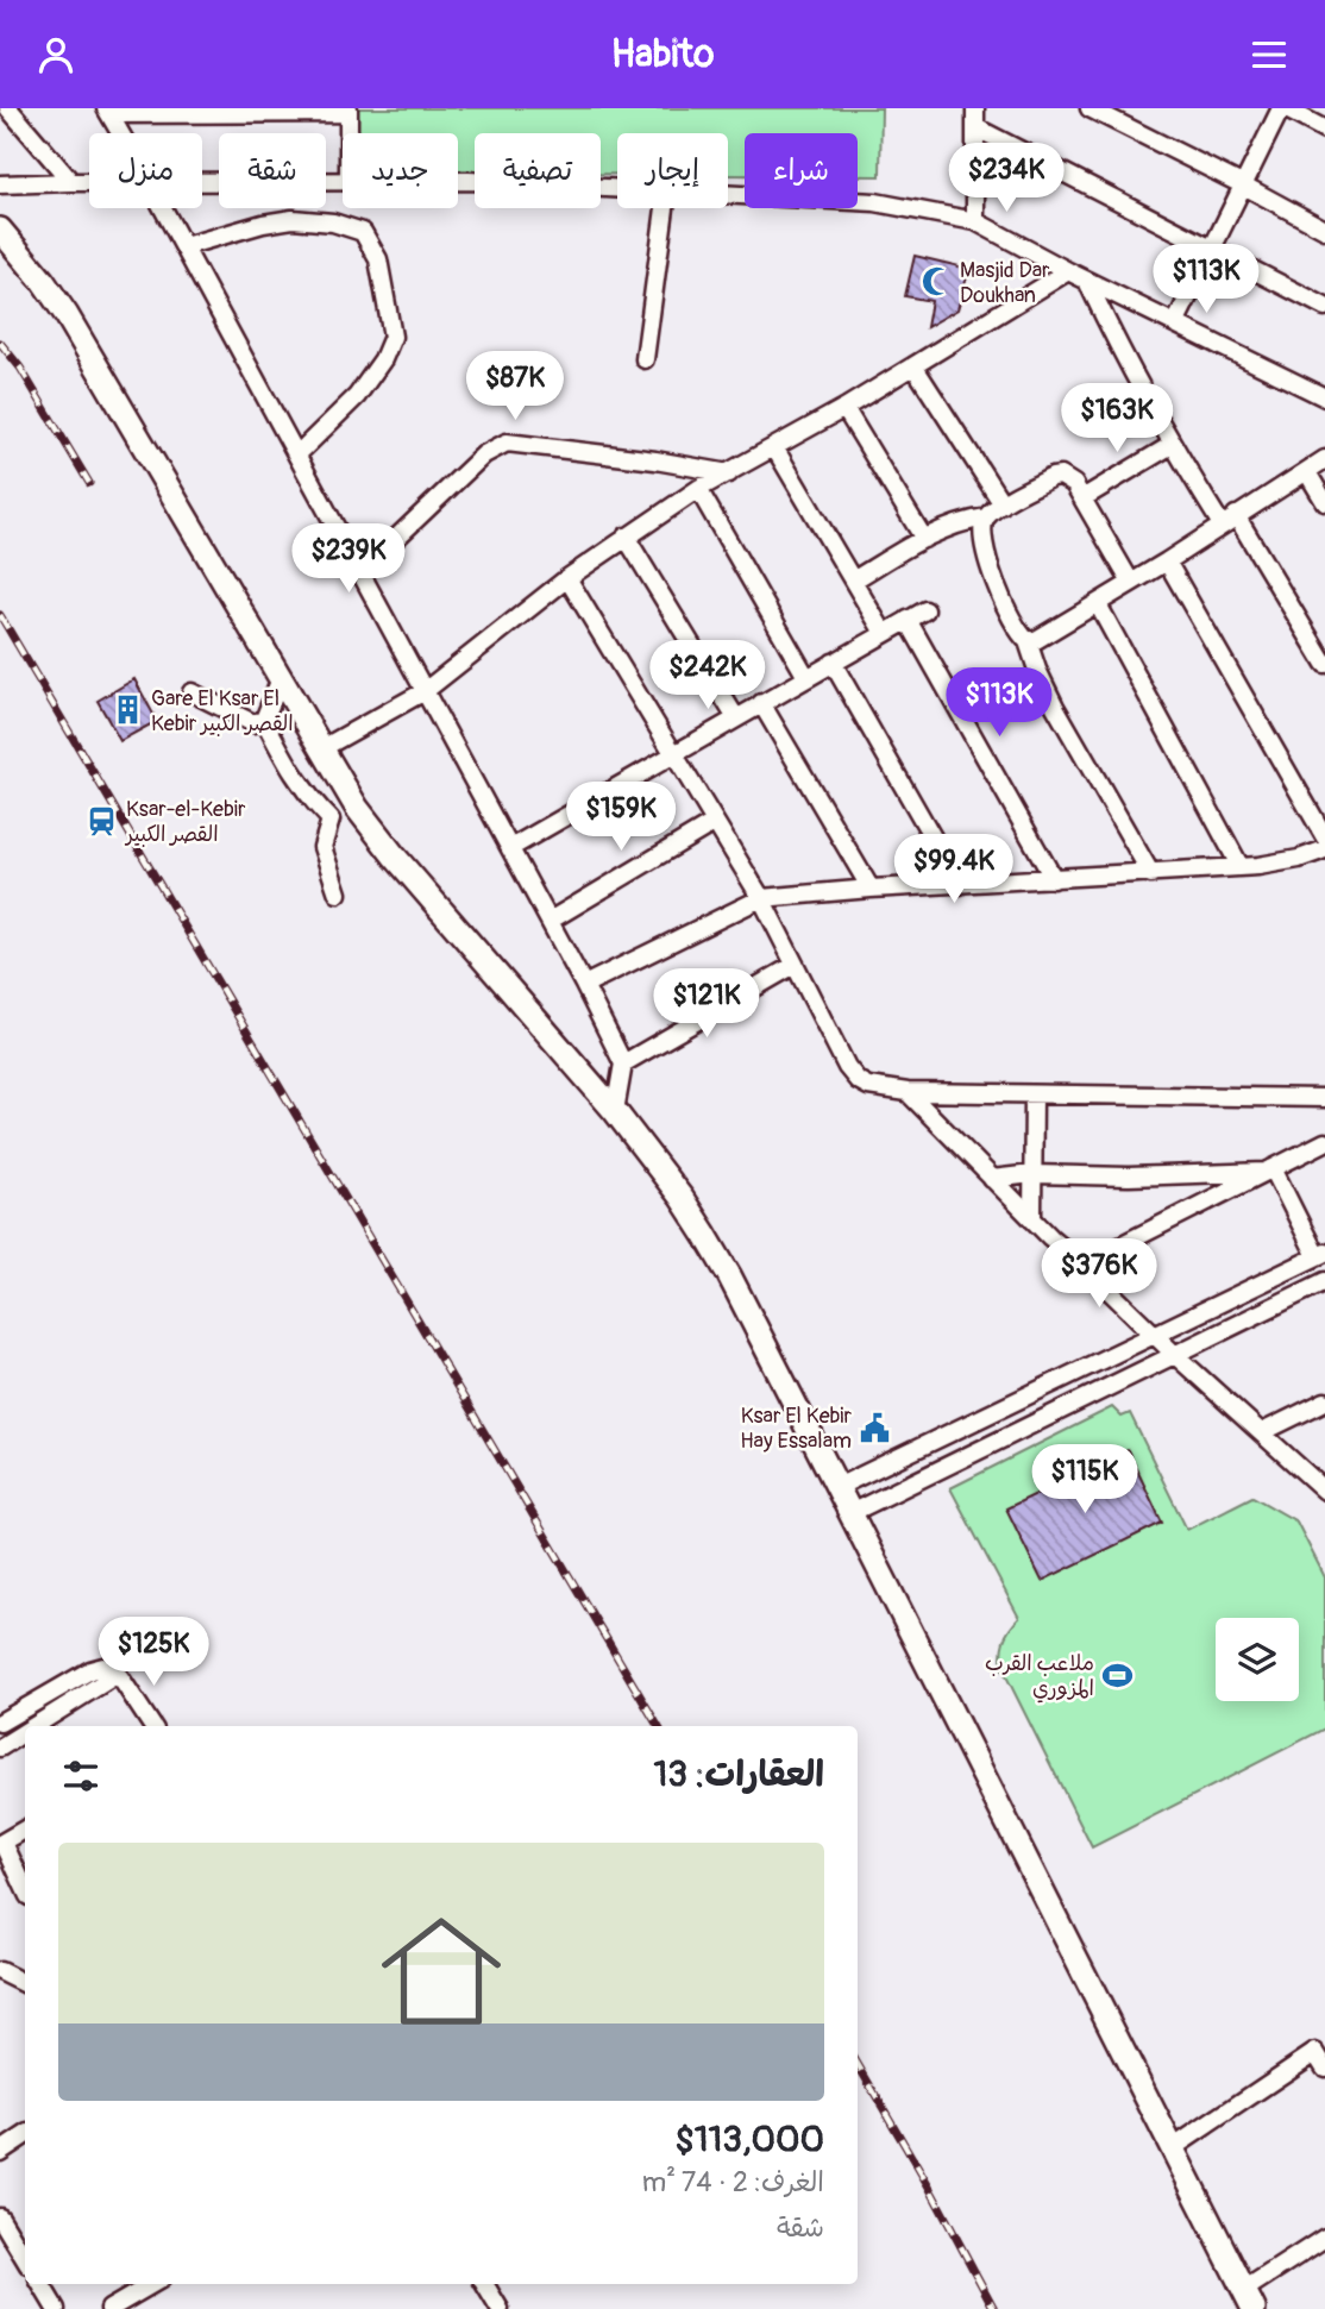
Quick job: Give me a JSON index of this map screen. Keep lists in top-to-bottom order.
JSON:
{
  "places": {
    "mosque": ["Masjid Dar Doukhan"],
    "building": ["Gare El Ksar El Kebir القصر الكبير"],
    "station": ["Ksar-el-Kebir القصر الكبير"],
    "public building": ["Ksar El Kebir Hay Essalam"],
    "sports": ["ملاعب القرب المزوري"]
  },
  "page": {
    "header": "Habito",
    "chip": [
      "شراء",
      "إيجار",
      "تصفية",
      "جديد",
      "شقة",
      "منزل"
    ],
    "price": [
      "$234K",
      "$113K",
      "$87K",
      "$163K",
      "$239K",
      "$242K",
      "$113K",
      "$159K",
      "$99.4K",
      "$121K",
      "$376K",
      "$115K",
      "$125K"
    ],
    "heading": "العقارات: 13",
    "list": [
      {
        "name": "$113,000",
        "note": "الغرف: 2 · 74 m² · شقة"
      }
    ]
  }
}
